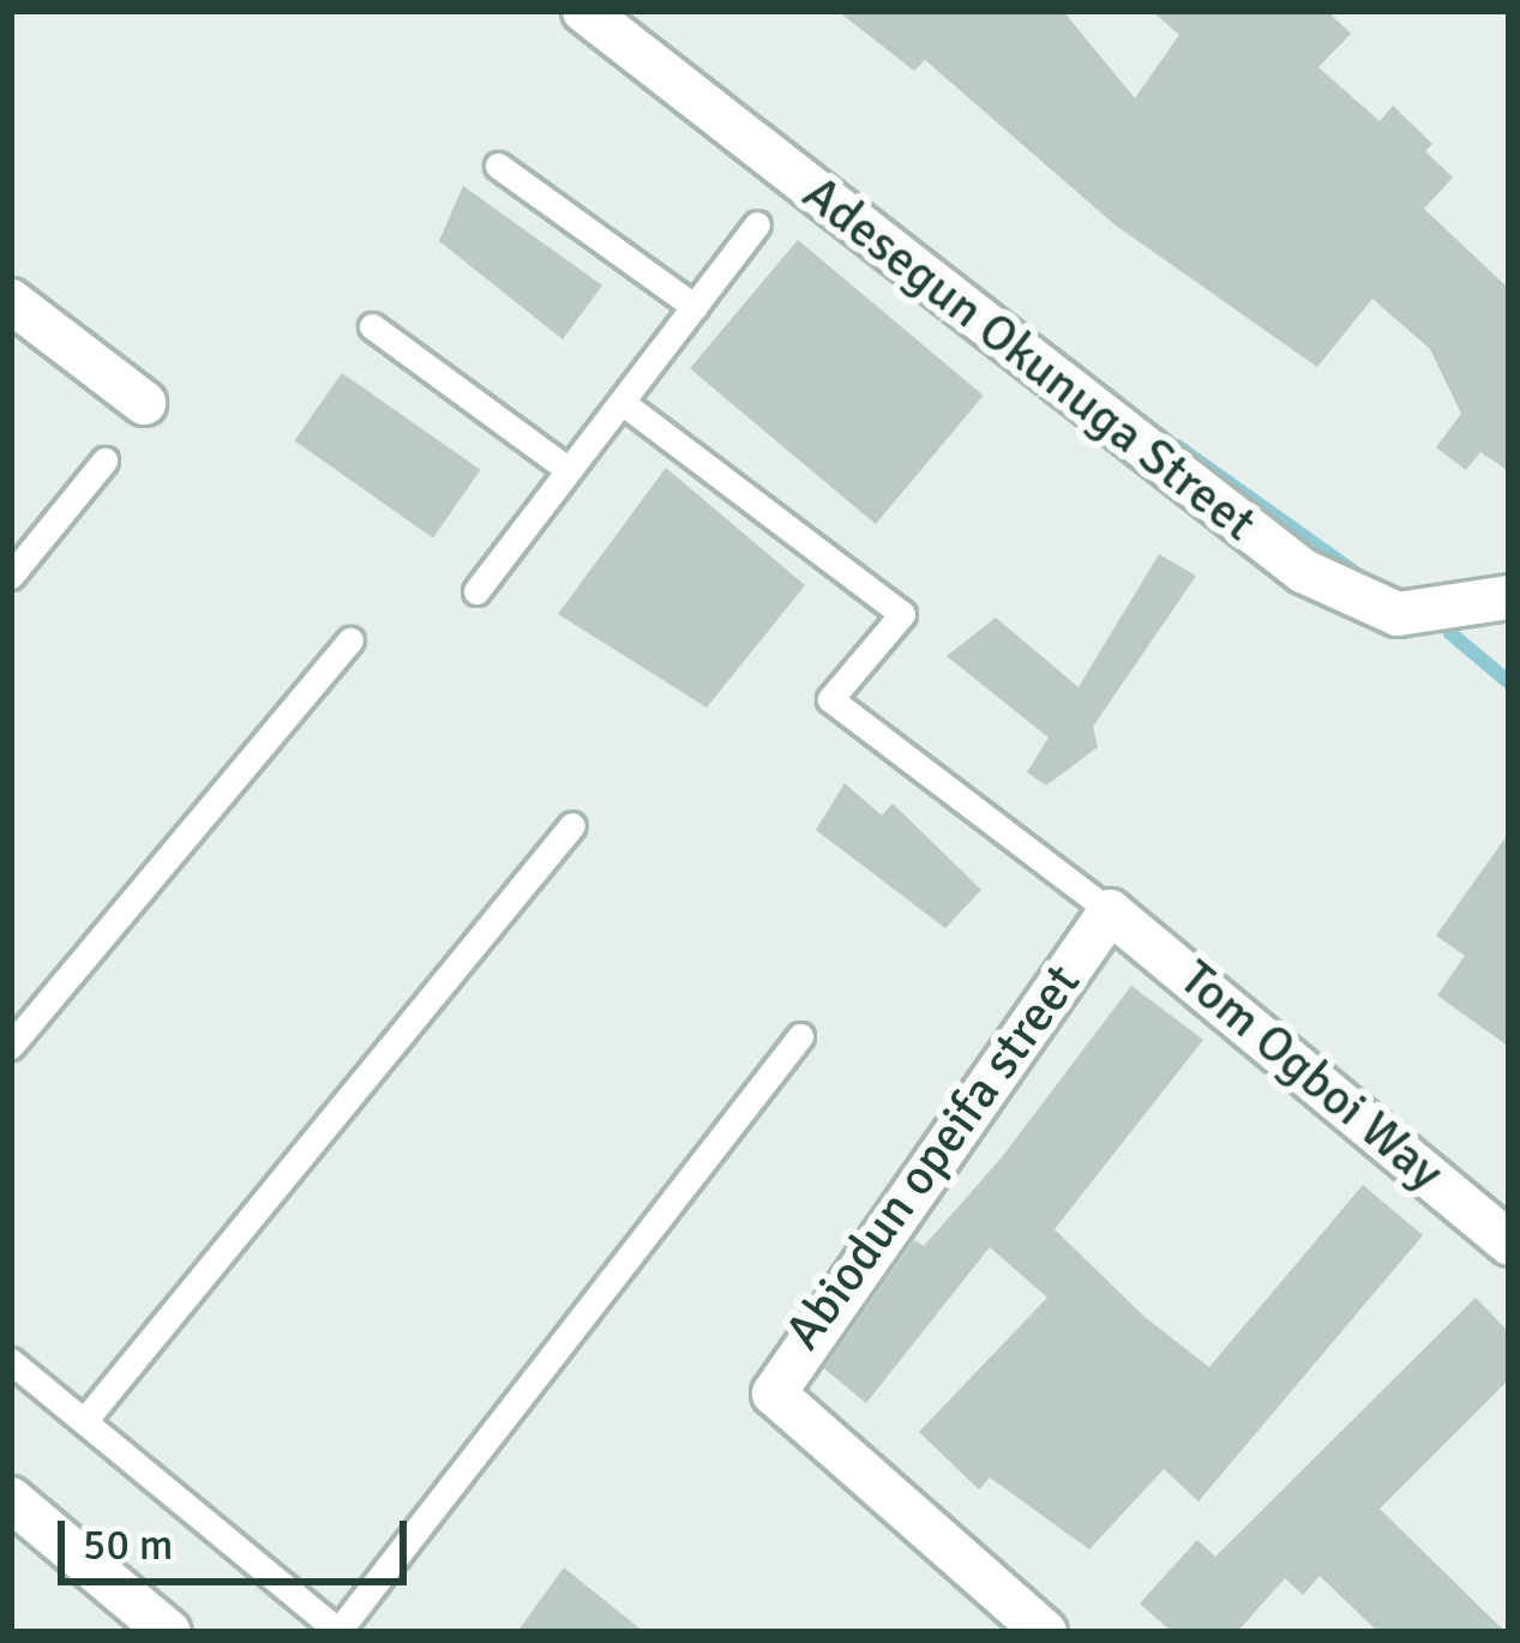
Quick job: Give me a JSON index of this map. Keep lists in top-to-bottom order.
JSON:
{
  "streets": {
    "street": ["Adesegun Okunuga Street", "Tom Ogboi Way", "Abiodun opeifa street"]
  },
  "crossings": [
    ["Tom Ogboi Way", "Abiodun opeifa street"]
  ],
  "scale_bar": "50 m"
}
